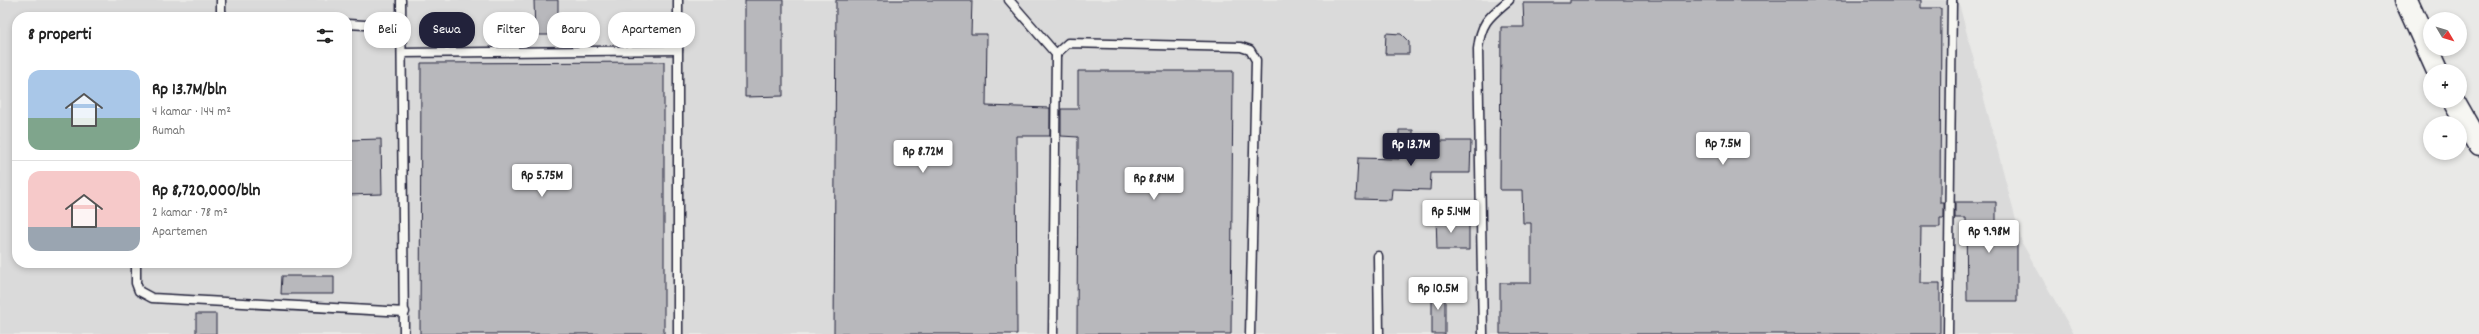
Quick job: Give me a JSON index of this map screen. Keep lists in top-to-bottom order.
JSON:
{
  "north": "bottom right",
  "page": {
    "map_buttons": ["+", "−"],
    "chip": [
      "Beli",
      "Sewa",
      "Filter",
      "Baru",
      "Apartemen"
    ],
    "heading": "8 properti",
    "list": [
      {
        "name": "Rp 13.7M/bln",
        "note": "4 kamar · 144 m² · Rumah"
      },
      {
        "name": "Rp 8,720,000/bln",
        "note": "2 kamar · 78 m² · Apartemen"
      }
    ],
    "price": [
      "Rp 7.5M",
      "Rp 13.7M",
      "Rp 8.72M",
      "Rp 5.75M",
      "Rp 8.84M",
      "Rp 5.14M",
      "Rp 9.98M",
      "Rp 10.5M"
    ]
  }
}
